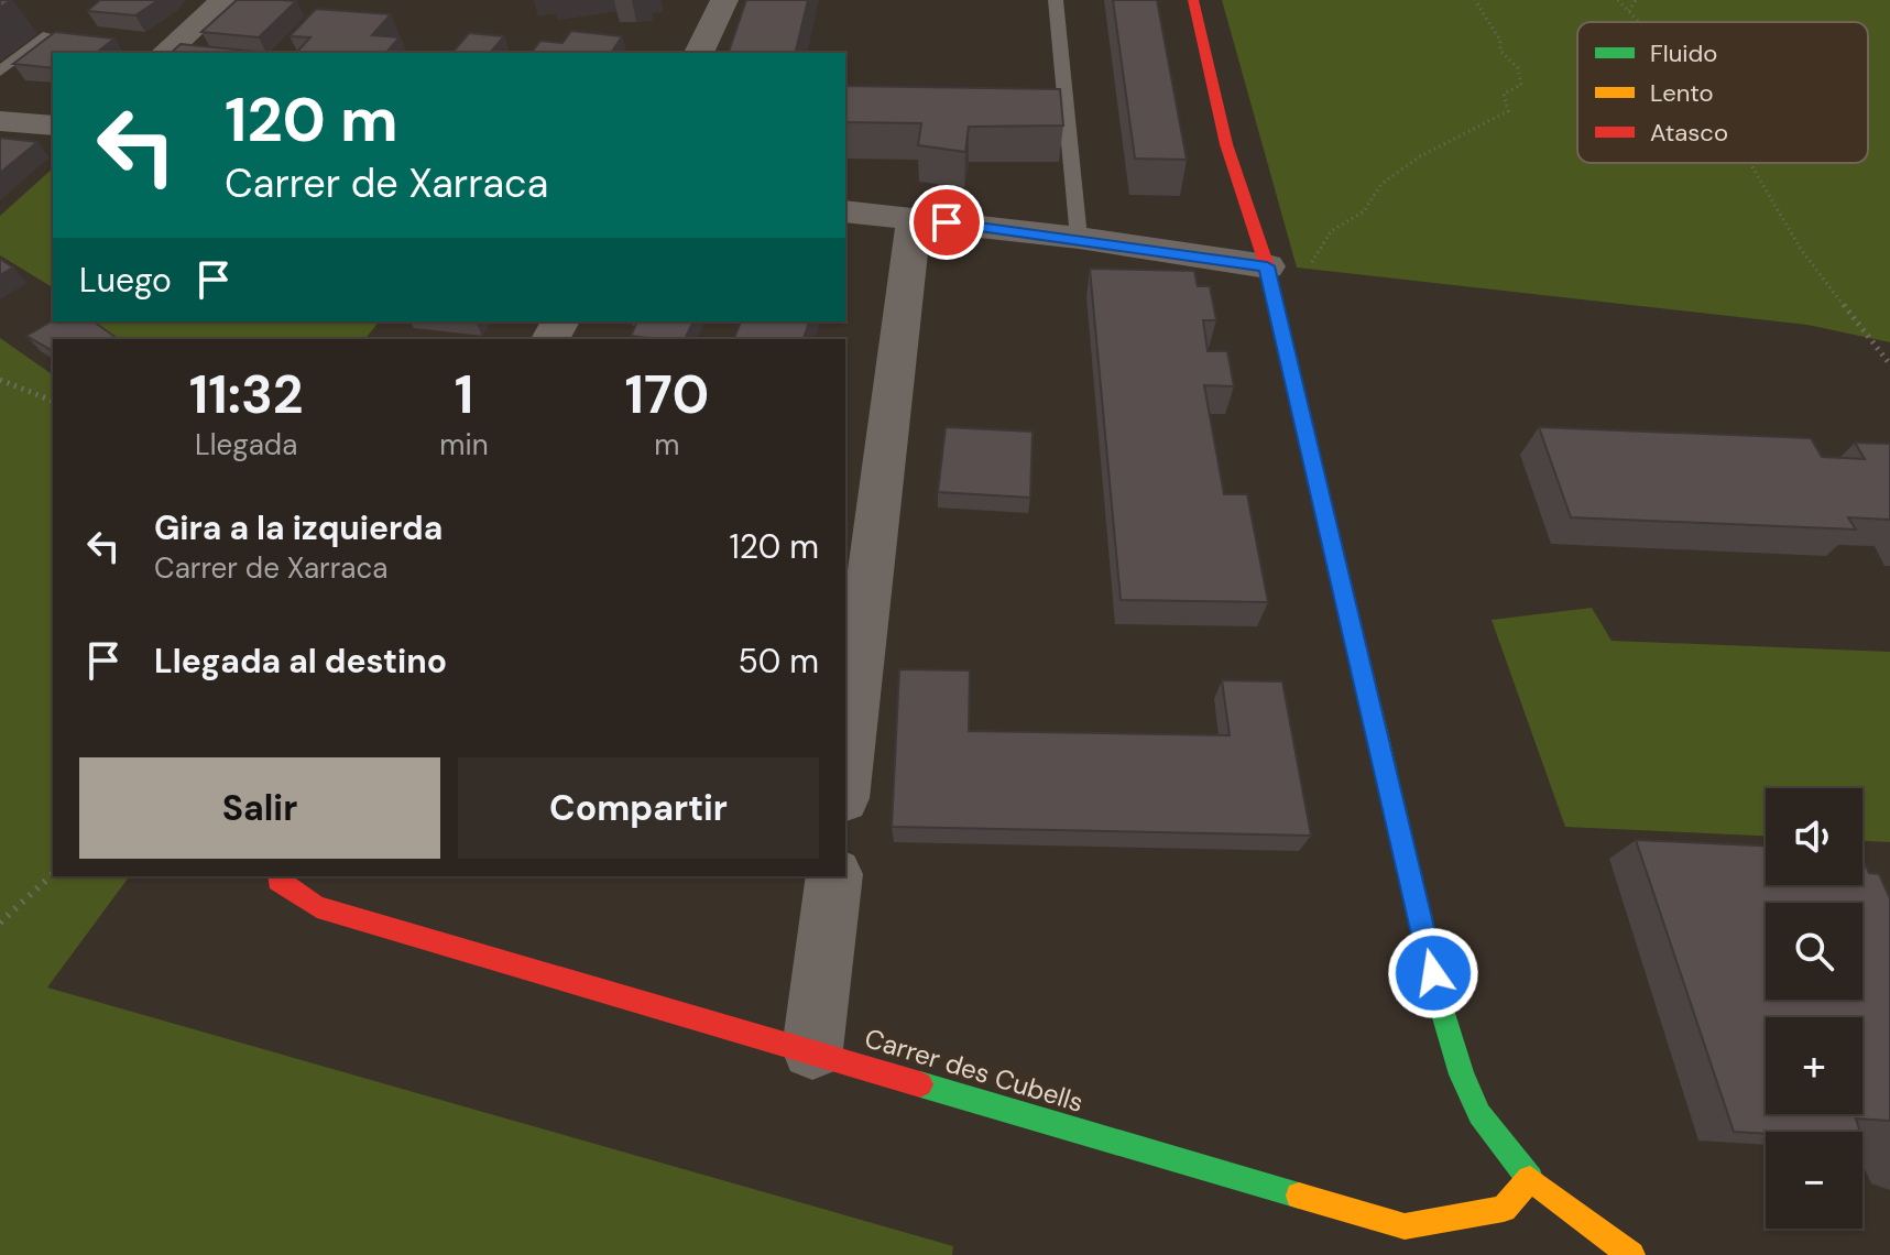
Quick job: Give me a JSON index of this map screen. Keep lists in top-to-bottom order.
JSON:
{
  "streets": {
    "street": ["Carrer des Cubells"]
  },
  "legend": ["Fluido", "Lento", "Atasco"],
  "page": {
    "turn": ["120 m", "Carrer de Xarraca"],
    "then": "Luego",
    "eta": [
      "11:32",
      "Llegada",
      "1",
      "min",
      "170",
      "m"
    ],
    "list": [
      {
        "name": "Gira a la izquierda",
        "note": "Carrer de Xarraca",
        "value": "120 m"
      },
      {
        "name": "Llegada al destino",
        "value": "50 m"
      }
    ],
    "buttons": ["Salir", "Compartir"],
    "map_buttons": ["+", "−"]
  }
}
